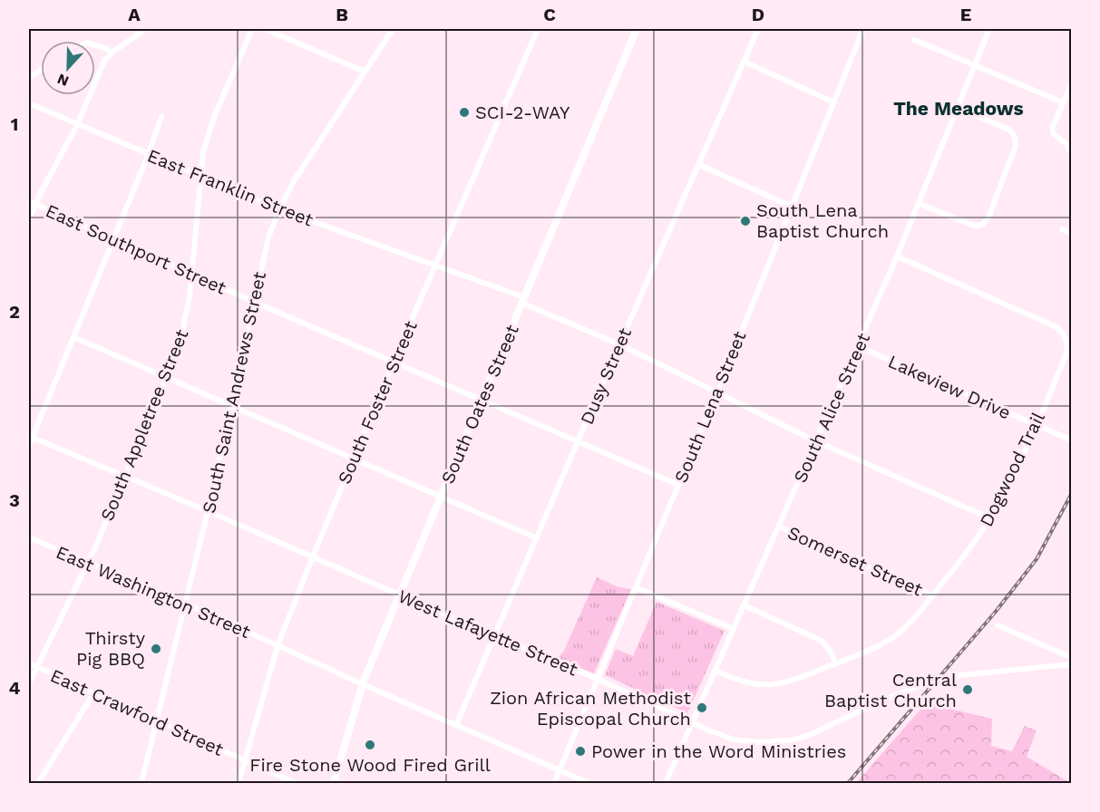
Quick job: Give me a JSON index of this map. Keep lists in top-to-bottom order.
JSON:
{
  "streets": {
    "main road": ["South Oates Street"],
    "street": [
      "East Franklin Street",
      "East Southport Street",
      "Dusy Street",
      "Lakeview Drive",
      "South Saint Andrews Street",
      "South Foster Street",
      "South Lena Street",
      "South Alice Street",
      "South Appletree Street",
      "Dogwood Trail",
      "Somerset Street",
      "East Washington Street",
      "West Lafayette Street",
      "East Crawford Street"
    ]
  },
  "crossings": [
    ["East Franklin Street", "Dusy Street"],
    ["East Franklin Street", "South Saint Andrews Street"],
    ["East Franklin Street", "South Foster Street"],
    ["East Franklin Street", "South Oates Street"],
    ["East Franklin Street", "South Lena Street"],
    ["East Franklin Street", "South Alice Street"],
    ["East Franklin Street", "South Appletree Street"],
    ["East Franklin Street", "Dogwood Trail"],
    ["East Southport Street", "Dusy Street"],
    ["East Southport Street", "South Saint Andrews Street"],
    ["East Southport Street", "South Foster Street"],
    ["East Southport Street", "South Oates Street"],
    ["East Southport Street", "South Lena Street"],
    ["East Southport Street", "South Appletree Street"],
    ["Dusy Street", "East Washington Street"],
    ["Dusy Street", "West Lafayette Street"],
    ["Lakeview Drive", "South Alice Street"],
    ["Lakeview Drive", "Dogwood Trail"],
    ["South Saint Andrews Street", "East Washington Street"],
    ["South Saint Andrews Street", "West Lafayette Street"],
    ["South Saint Andrews Street", "East Crawford Street"],
    ["South Foster Street", "East Washington Street"],
    ["South Foster Street", "West Lafayette Street"],
    ["South Foster Street", "East Crawford Street"],
    ["South Oates Street", "East Washington Street"],
    ["South Oates Street", "West Lafayette Street"],
    ["South Lena Street", "East Washington Street"],
    ["South Lena Street", "West Lafayette Street"],
    ["South Alice Street", "Dogwood Trail"],
    ["South Alice Street", "Somerset Street"],
    ["South Alice Street", "West Lafayette Street"],
    ["South Appletree Street", "East Washington Street"],
    ["South Appletree Street", "West Lafayette Street"],
    ["South Appletree Street", "East Crawford Street"],
    ["Dogwood Trail", "Somerset Street"]
  ],
  "districts": ["The Meadows"],
  "places": [
    "SCI-2-WAY",
    "South Lena Baptist Church",
    "Thirsty Pig BBQ",
    "Central Baptist Church",
    "Zion African Methodist Episcopal Church",
    "Fire Stone Wood Fired Grill",
    "Power in the Word Ministries"
  ],
  "north": "bottom",
  "grid": {
    "columns": [
      "A",
      "B",
      "C",
      "D",
      "E"
    ],
    "rows": [
      "1",
      "2",
      "3",
      "4"
    ]
  }
}
